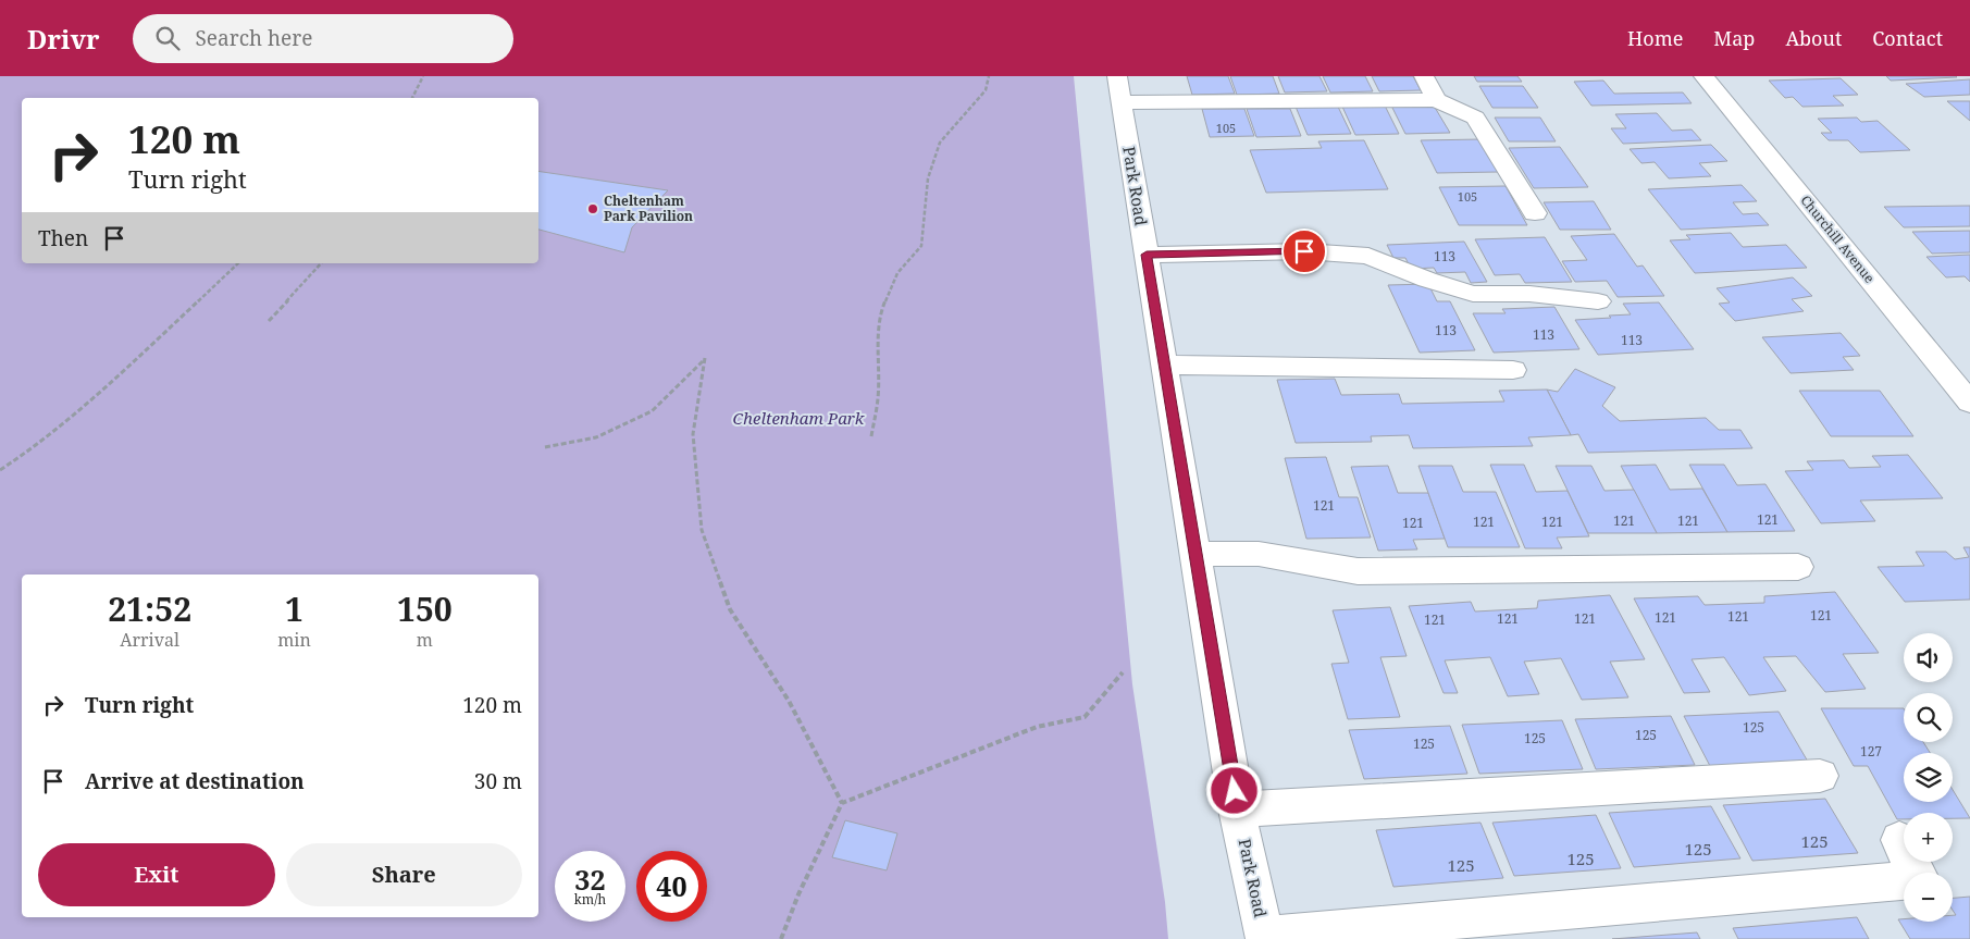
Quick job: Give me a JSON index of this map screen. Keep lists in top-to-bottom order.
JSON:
{
  "streets": {
    "street": ["Park Road", "Churchill Avenue"]
  },
  "parks": ["Cheltenham Park"],
  "places": ["Cheltenham Park Pavilion"],
  "house_numbers": [
    "105",
    "105",
    "113",
    "113",
    "113",
    "113",
    "121",
    "121",
    "121",
    "121",
    "121",
    "121",
    "121",
    "121",
    "121",
    "121",
    "121",
    "121",
    "121",
    "125",
    "125",
    "125",
    "125",
    "127",
    "125",
    "125",
    "125",
    "125"
  ],
  "page": {
    "header": "Drivr",
    "search": "Search here",
    "nav": [
      "Home",
      "Map",
      "About",
      "Contact"
    ],
    "turn": ["120 m", "Turn right"],
    "then": "Then",
    "eta": [
      "21:52",
      "Arrival",
      "1",
      "min",
      "150",
      "m"
    ],
    "map_buttons": ["+", "−"],
    "list": [
      {
        "name": "Turn right",
        "value": "120 m"
      },
      {
        "name": "Arrive at destination",
        "value": "30 m"
      }
    ],
    "buttons": ["Exit", "Share"],
    "speed": "32 km/h",
    "limit": "40"
  }
}
